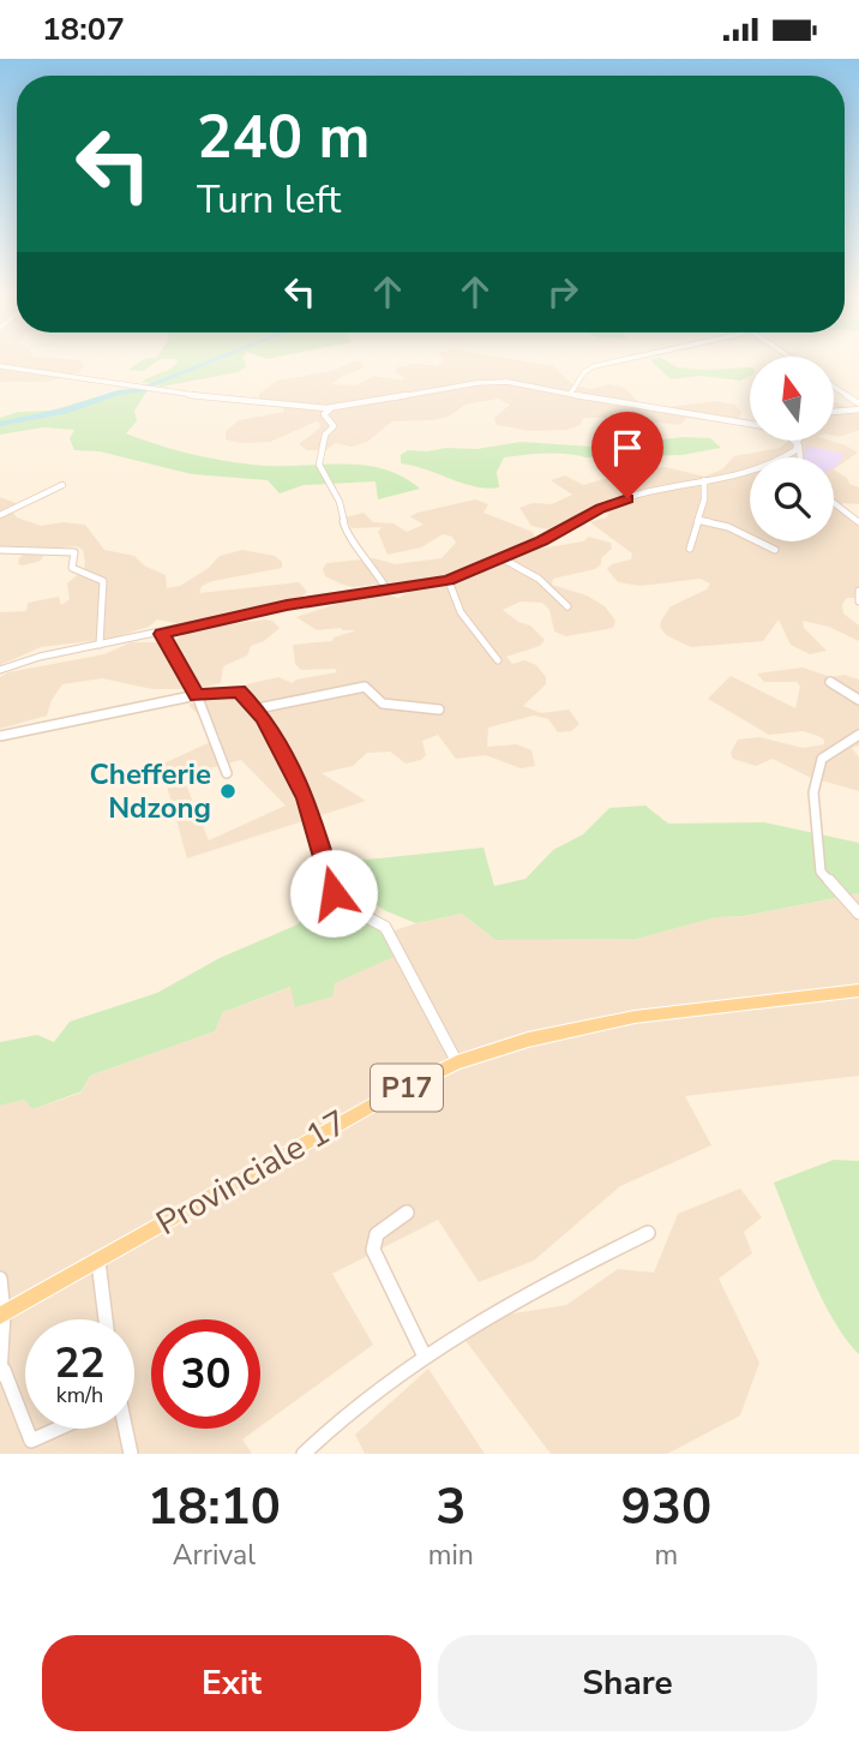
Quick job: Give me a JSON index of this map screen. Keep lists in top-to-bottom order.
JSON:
{
  "streets": {
    "main road": ["P17", "Provinciale 17"]
  },
  "places": ["Chefferie Ndzong"],
  "north": "top",
  "page": {
    "status": "18:07",
    "turn": ["240 m", "Turn left"],
    "speed": "22 km/h",
    "limit": "30",
    "eta": [
      "18:10",
      "Arrival",
      "3",
      "min",
      "930",
      "m"
    ],
    "buttons": ["Exit", "Share"]
  }
}
